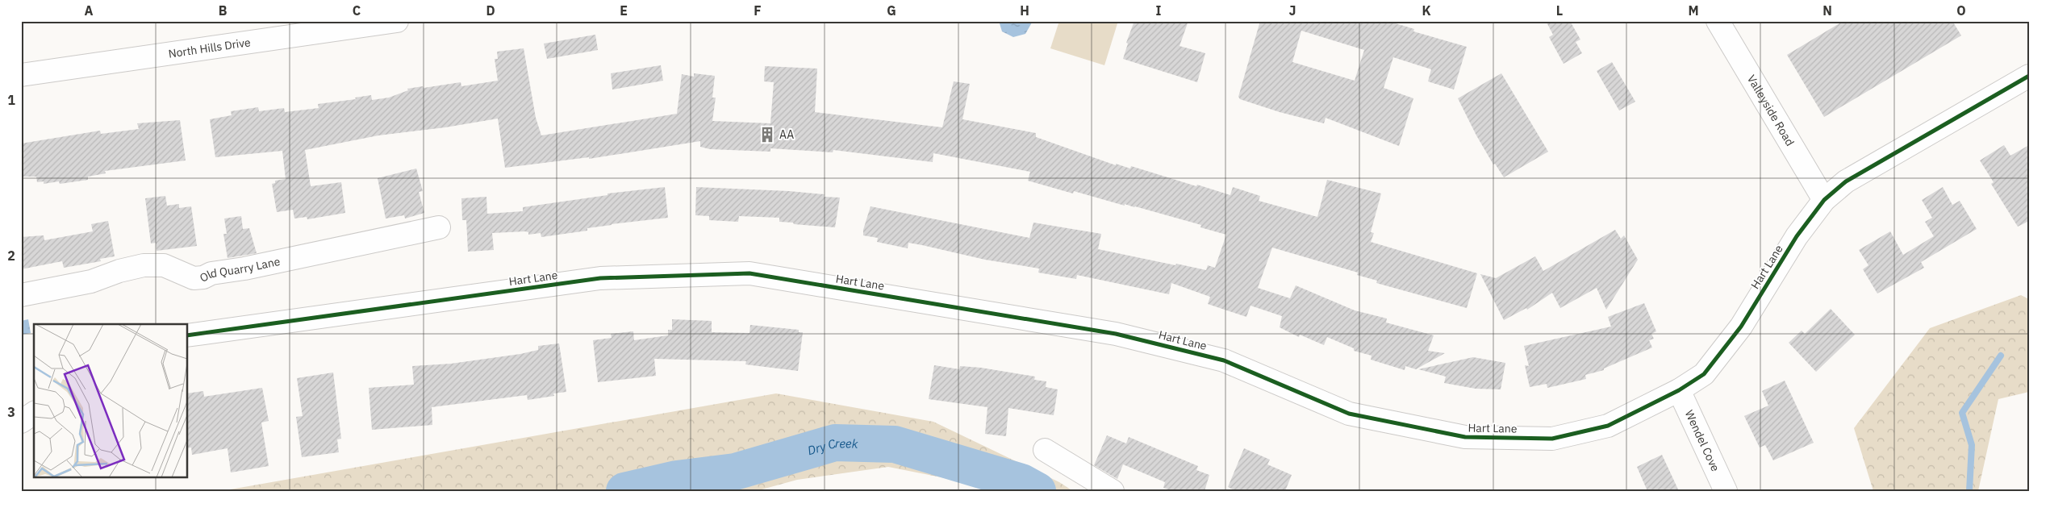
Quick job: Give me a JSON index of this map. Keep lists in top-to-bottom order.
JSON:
{
  "streets": {
    "street": [
      "North Hills Drive",
      "Valleyside Road",
      "Hart Lane",
      "Old Quarry Lane",
      "Wendel Cove"
    ]
  },
  "crossings": [
    ["Valleyside Road", "Hart Lane"],
    ["Hart Lane", "Wendel Cove"]
  ],
  "water": ["Dry Creek"],
  "places": {
    "building": ["AA"]
  },
  "grid": {
    "columns": [
      "A",
      "B",
      "C",
      "D",
      "E",
      "F",
      "G",
      "H",
      "I",
      "J",
      "K",
      "L",
      "M",
      "N",
      "O"
    ],
    "rows": ["1", "2", "3"]
  }
}
